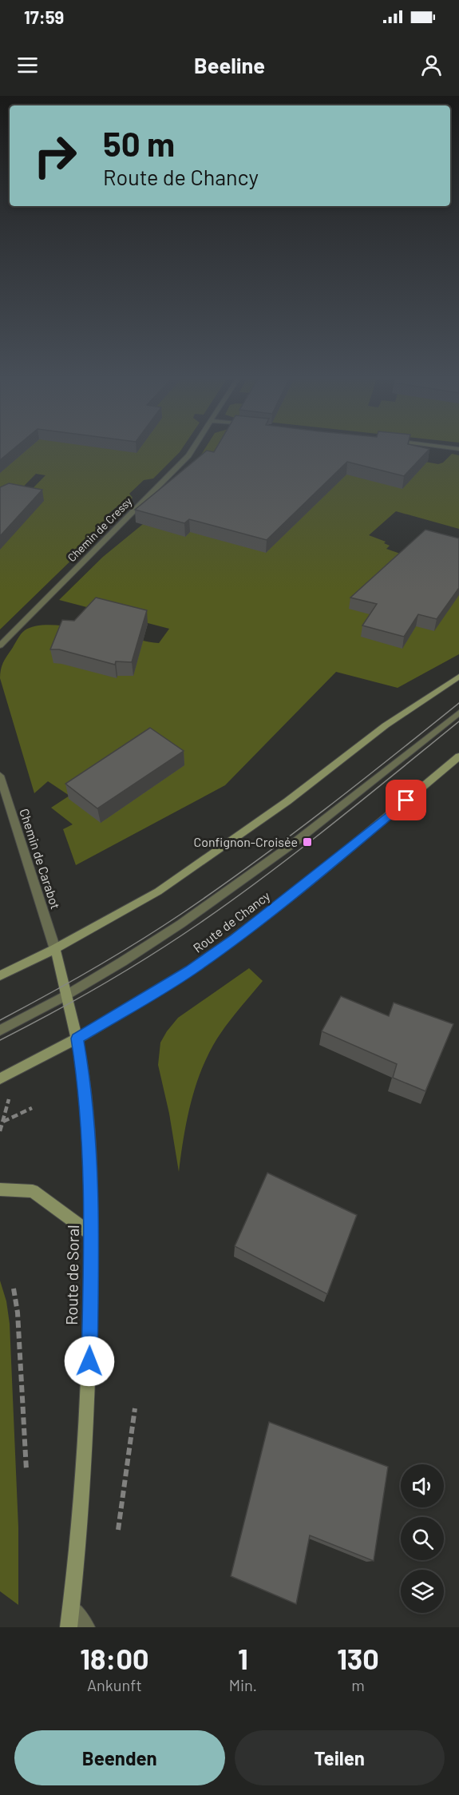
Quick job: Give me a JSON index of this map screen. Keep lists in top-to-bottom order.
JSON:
{
  "streets": {
    "main road": ["Route de Chancy", "Route de Soral"],
    "street": ["Chemin de Cressy", "Chemin de Carabot"]
  },
  "crossings": [
    ["Chemin de Carabot", "Route de Soral"],
    ["Route de Chancy", "Route de Soral"]
  ],
  "places": {
    "transit": ["Confignon-Croisée"]
  },
  "page": {
    "status": "17:59",
    "header": "Beeline",
    "turn": ["50 m", "Route de Chancy"],
    "eta": [
      "18:00",
      "Ankunft",
      "1",
      "Min.",
      "130",
      "m"
    ],
    "buttons": ["Beenden", "Teilen"]
  }
}
